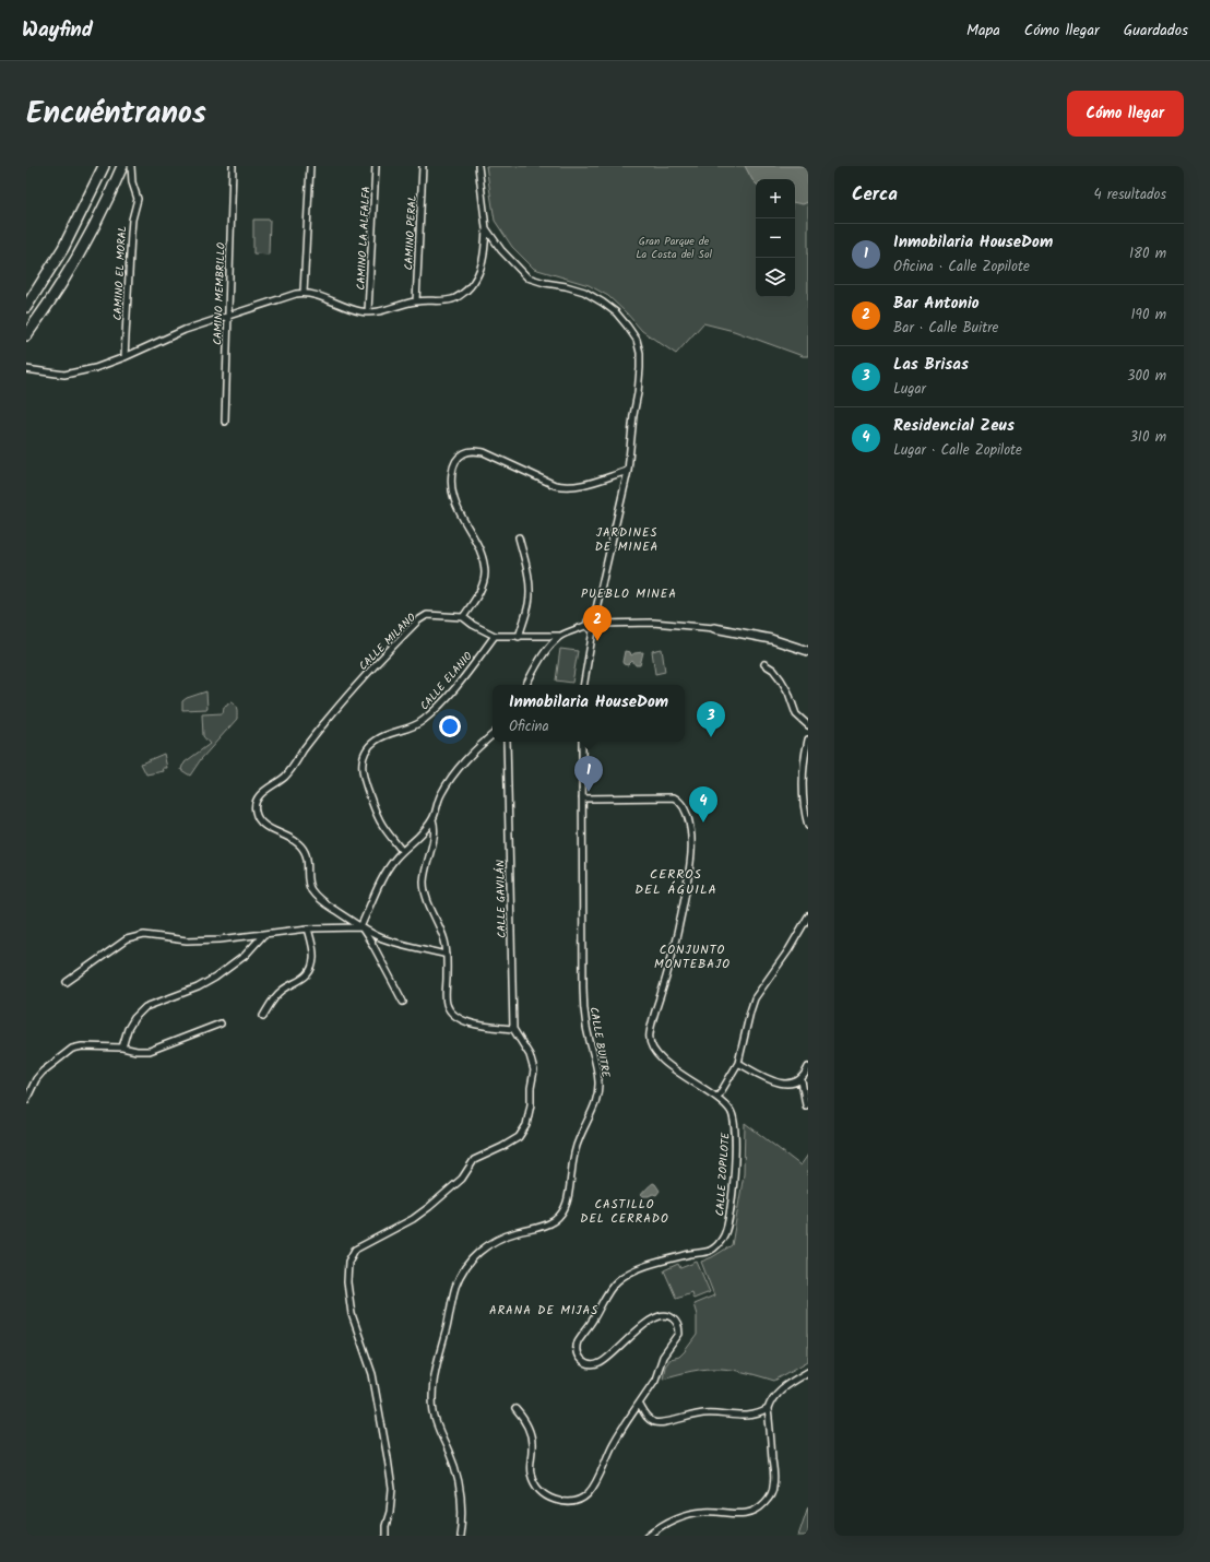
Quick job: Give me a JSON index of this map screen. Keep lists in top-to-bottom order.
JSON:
{
  "streets": {
    "street": [
      "CAMINO PERAL",
      "CAMINO LA ALFALFA",
      "CAMINO EL MORAL",
      "CAMINO MEMBRILLO",
      "CALLE MILANO",
      "CALLE ELANIO",
      "CALLE GAVILÁN",
      "CALLE BUITRE",
      "CALLE ZOPILOTE"
    ]
  },
  "crossings": [
    ["CALLE BUITRE", "CALLE ZOPILOTE"]
  ],
  "districts": [
    "JARDINES DE MINEA",
    "PUEBLO MINEA",
    "CERROS DEL ÁGUILA",
    "CONJUNTO MONTEBAJO",
    "CASTILLO DEL CERRADO",
    "ARANA DE MIJAS"
  ],
  "parks": ["Gran Parque de La Costa del Sol"],
  "page": {
    "header": "Wayfind",
    "nav": ["Mapa", "Cómo llegar", "Guardados"],
    "title": "Encuéntranos",
    "buttons": "Cómo llegar",
    "heading": ["Cerca", "4 resultados"],
    "map_buttons": ["+", "−"],
    "list": [
      {
        "mark": "1",
        "name": "Inmobilaria HouseDom",
        "note": "Oficina · Calle Zopilote",
        "value": "180 m"
      },
      {
        "mark": "2",
        "name": "Bar Antonio",
        "note": "Bar · Calle Buitre",
        "value": "190 m"
      },
      {
        "mark": "3",
        "name": "Las Brisas",
        "note": "Lugar",
        "value": "300 m"
      },
      {
        "mark": "4",
        "name": "Residencial Zeus",
        "note": "Lugar · Calle Zopilote",
        "value": "310 m"
      }
    ],
    "pins": [
      "2",
      "3",
      "1",
      "4"
    ],
    "popup": ["Inmobilaria HouseDom", "Oficina"]
  }
}
